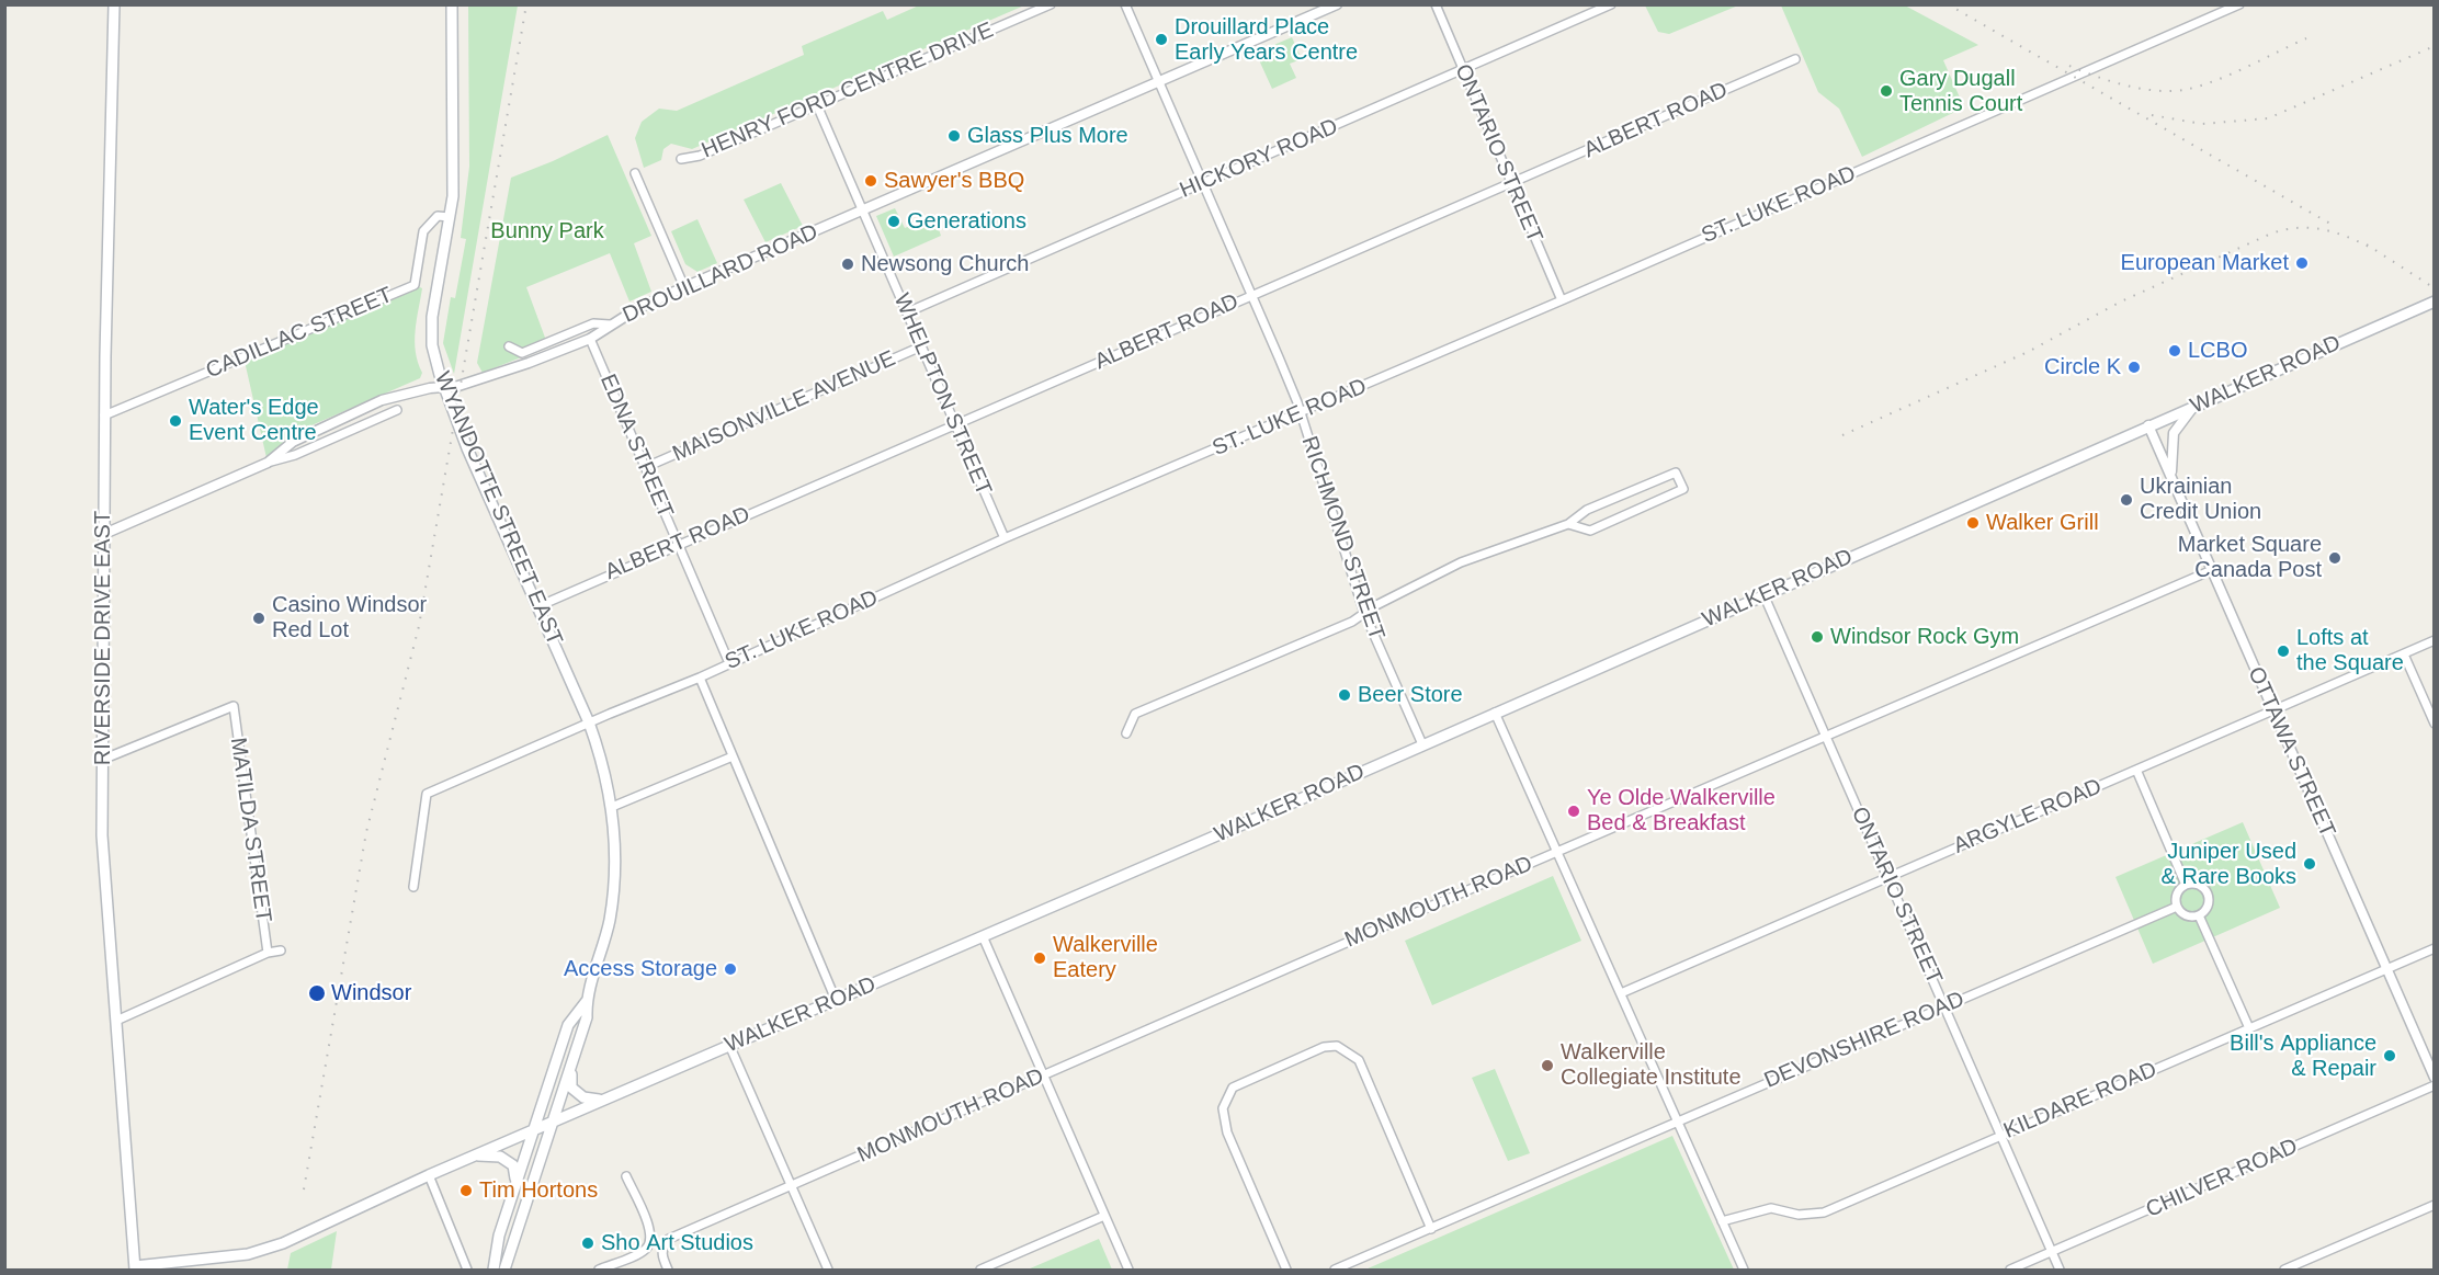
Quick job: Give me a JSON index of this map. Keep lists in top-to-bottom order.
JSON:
{
  "streets": {
    "main road": ["WALKER ROAD", "WYANDOTTE STREET EAST", "RIVERSIDE DRIVE EAST"],
    "street": [
      "HENRY FORD CENTRE DRIVE",
      "ALBERT ROAD",
      "ONTARIO STREET",
      "HICKORY ROAD",
      "ST. LUKE ROAD",
      "DROUILLARD ROAD",
      "CADILLAC STREET",
      "WHELPTON STREET",
      "MAISONVILLE AVENUE",
      "EDNA STREET",
      "RICHMOND STREET",
      "OTTAWA STREET",
      "ARGYLE ROAD",
      "MATILDA STREET",
      "MONMOUTH ROAD",
      "DEVONSHIRE ROAD",
      "KILDARE ROAD",
      "CHILVER ROAD"
    ]
  },
  "crossings": [
    ["HENRY FORD CENTRE DRIVE", "WHELPTON STREET"],
    ["ALBERT ROAD", "ONTARIO STREET"],
    ["ALBERT ROAD", "WHELPTON STREET"],
    ["ALBERT ROAD", "EDNA STREET"],
    ["ALBERT ROAD", "WYANDOTTE STREET EAST"],
    ["ALBERT ROAD", "RICHMOND STREET"],
    ["ONTARIO STREET", "HICKORY ROAD"],
    ["ONTARIO STREET", "ST. LUKE ROAD"],
    ["ONTARIO STREET", "WALKER ROAD"],
    ["ONTARIO STREET", "ARGYLE ROAD"],
    ["ONTARIO STREET", "MONMOUTH ROAD"],
    ["ONTARIO STREET", "DEVONSHIRE ROAD"],
    ["ONTARIO STREET", "KILDARE ROAD"],
    ["ONTARIO STREET", "CHILVER ROAD"],
    ["HICKORY ROAD", "WHELPTON STREET"],
    ["HICKORY ROAD", "RICHMOND STREET"],
    ["ST. LUKE ROAD", "WHELPTON STREET"],
    ["ST. LUKE ROAD", "EDNA STREET"],
    ["ST. LUKE ROAD", "WYANDOTTE STREET EAST"],
    ["ST. LUKE ROAD", "RICHMOND STREET"],
    ["DROUILLARD ROAD", "WHELPTON STREET"],
    ["DROUILLARD ROAD", "EDNA STREET"],
    ["DROUILLARD ROAD", "WYANDOTTE STREET EAST"],
    ["DROUILLARD ROAD", "RICHMOND STREET"],
    ["DROUILLARD ROAD", "RIVERSIDE DRIVE EAST"],
    ["CADILLAC STREET", "WYANDOTTE STREET EAST"],
    ["CADILLAC STREET", "RIVERSIDE DRIVE EAST"],
    ["WALKER ROAD", "WYANDOTTE STREET EAST"],
    ["WALKER ROAD", "RICHMOND STREET"],
    ["WALKER ROAD", "RIVERSIDE DRIVE EAST"],
    ["WALKER ROAD", "OTTAWA STREET"],
    ["WHELPTON STREET", "MAISONVILLE AVENUE"],
    ["MAISONVILLE AVENUE", "EDNA STREET"],
    ["RIVERSIDE DRIVE EAST", "MATILDA STREET"],
    ["OTTAWA STREET", "ARGYLE ROAD"],
    ["OTTAWA STREET", "MONMOUTH ROAD"],
    ["OTTAWA STREET", "KILDARE ROAD"]
  ],
  "parks": ["Bunny Park"],
  "places": [
    "Drouillard Place Early Years Centre",
    "Gary Dugall Tennis Court",
    "Glass Plus More",
    "Sawyer's BBQ",
    "Generations",
    "European Market",
    "Newsong Church",
    "LCBO",
    "Circle K",
    "Water's Edge Event Centre",
    "Ukrainian Credit Union",
    "Walker Grill",
    "Market Square Canada Post",
    "Casino Windsor Red Lot",
    "Windsor Rock Gym",
    "Lofts at the Square",
    "Beer Store",
    "Ye Olde Walkerville Bed & Breakfast",
    "Juniper Used & Rare Books",
    "Walkerville Eatery",
    "Access Storage",
    "Windsor",
    "Bill's Appliance & Repair",
    "Walkerville Collegiate Institute",
    "Tim Hortons",
    "Sho Art Studios"
  ]
}
